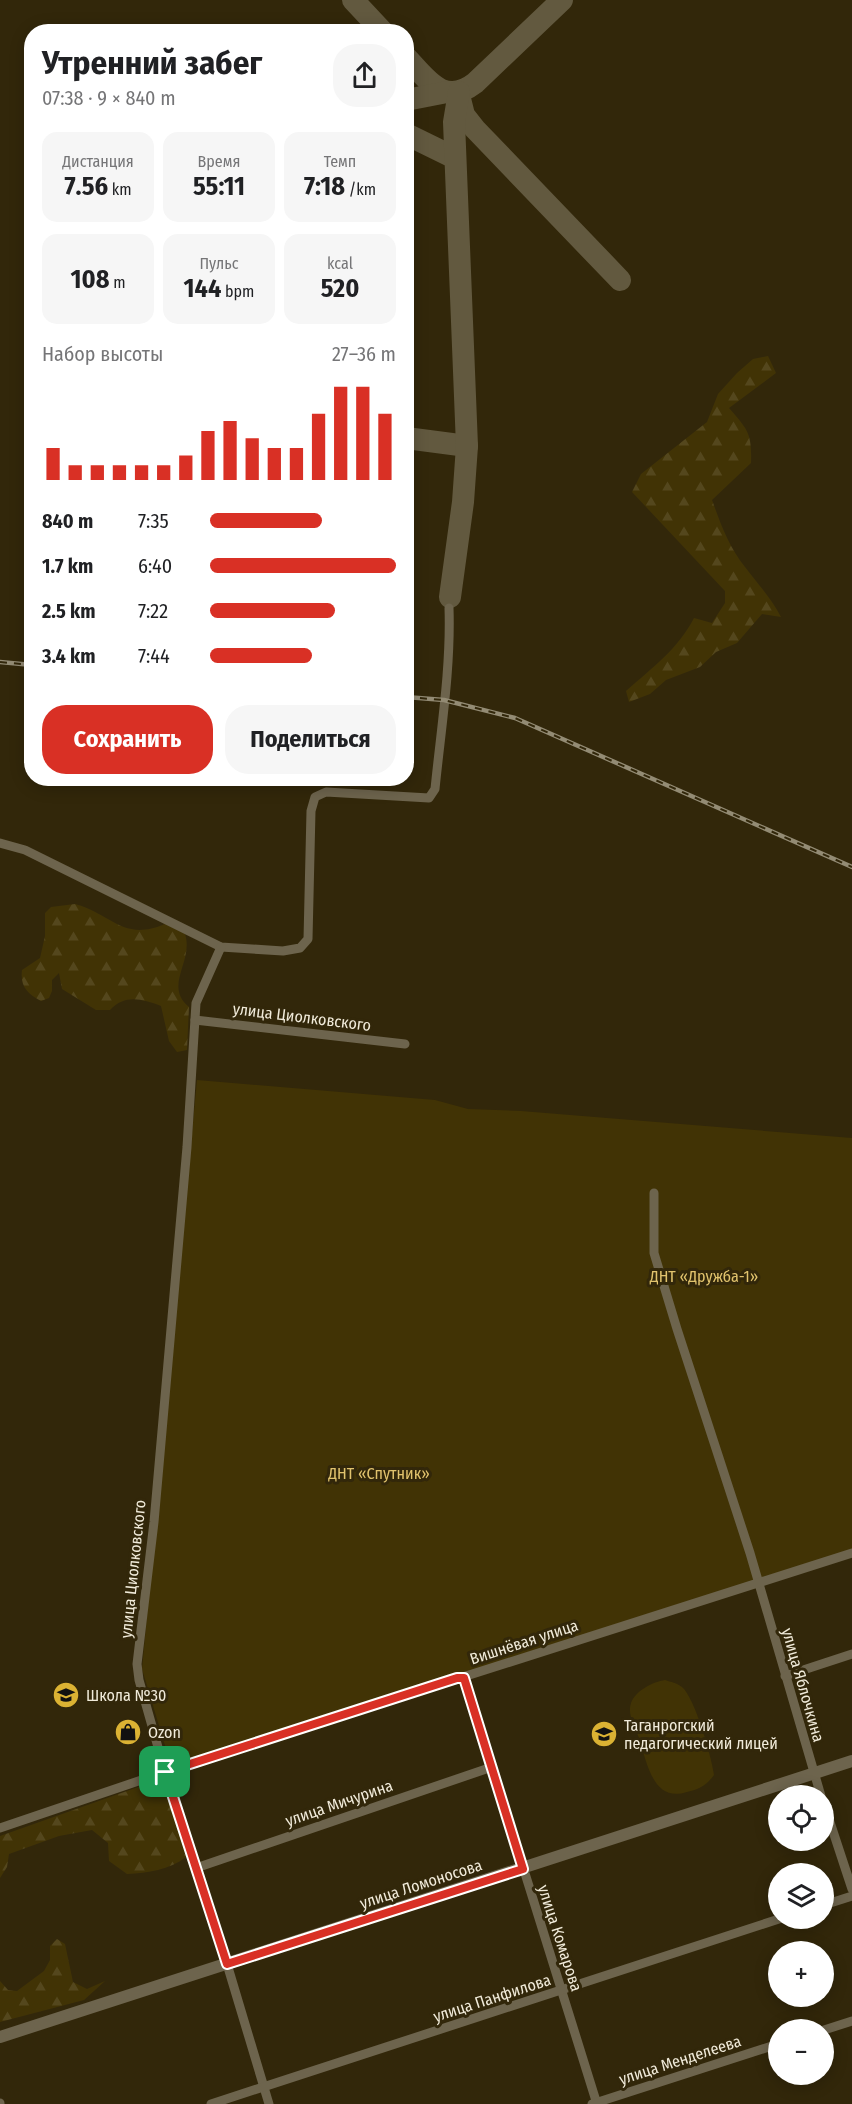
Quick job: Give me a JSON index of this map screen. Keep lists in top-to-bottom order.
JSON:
{
  "streets": {
    "street": [
      "улица Циолковского",
      "Вишнёвая улица",
      "улица Яблочкина",
      "улица Мичурина",
      "улица Ломоносова",
      "улица Комарова",
      "улица Панфилова",
      "улица Менделеева"
    ]
  },
  "crossings": [
    ["улица Циолковского", "Вишнёвая улица"],
    ["улица Циолковского", "улица Мичурина"],
    ["улица Циолковского", "улица Ломоносова"],
    ["улица Циолковского", "улица Панфилова"],
    ["Вишнёвая улица", "улица Яблочкина"],
    ["Вишнёвая улица", "улица Комарова"],
    ["улица Яблочкина", "улица Ломоносова"],
    ["улица Мичурина", "улица Комарова"],
    ["улица Ломоносова", "улица Комарова"],
    ["улица Комарова", "улица Панфилова"],
    ["улица Комарова", "улица Менделеева"]
  ],
  "parks": ["ДНТ «Дружба-1»", "ДНТ «Спутник»"],
  "places": {
    "school or university": ["Школа №30", "Таганрогский педагогический лицей"],
    "shop": ["Ozon"]
  },
  "page": {
    "heading": ["Утренний забег", "07:38 · 9 × 840 m"],
    "stats": [
      ["Дистанция", "7.56 km"],
      ["Время", "55:11"],
      ["Темп", "7:18 /km"],
      ["108 m"],
      ["Пульс", "144 bpm"],
      ["kcal", "520"]
    ],
    "chart": ["Набор высоты", "27–36 m"],
    "list": [
      {
        "name": "840 m",
        "note": "7:35"
      },
      {
        "name": "1.7 km",
        "note": "6:40"
      },
      {
        "name": "2.5 km",
        "note": "7:22"
      },
      {
        "name": "3.4 km",
        "note": "7:44"
      }
    ],
    "buttons": ["Сохранить", "Поделиться"],
    "map_buttons": ["+", "−"]
  }
}
